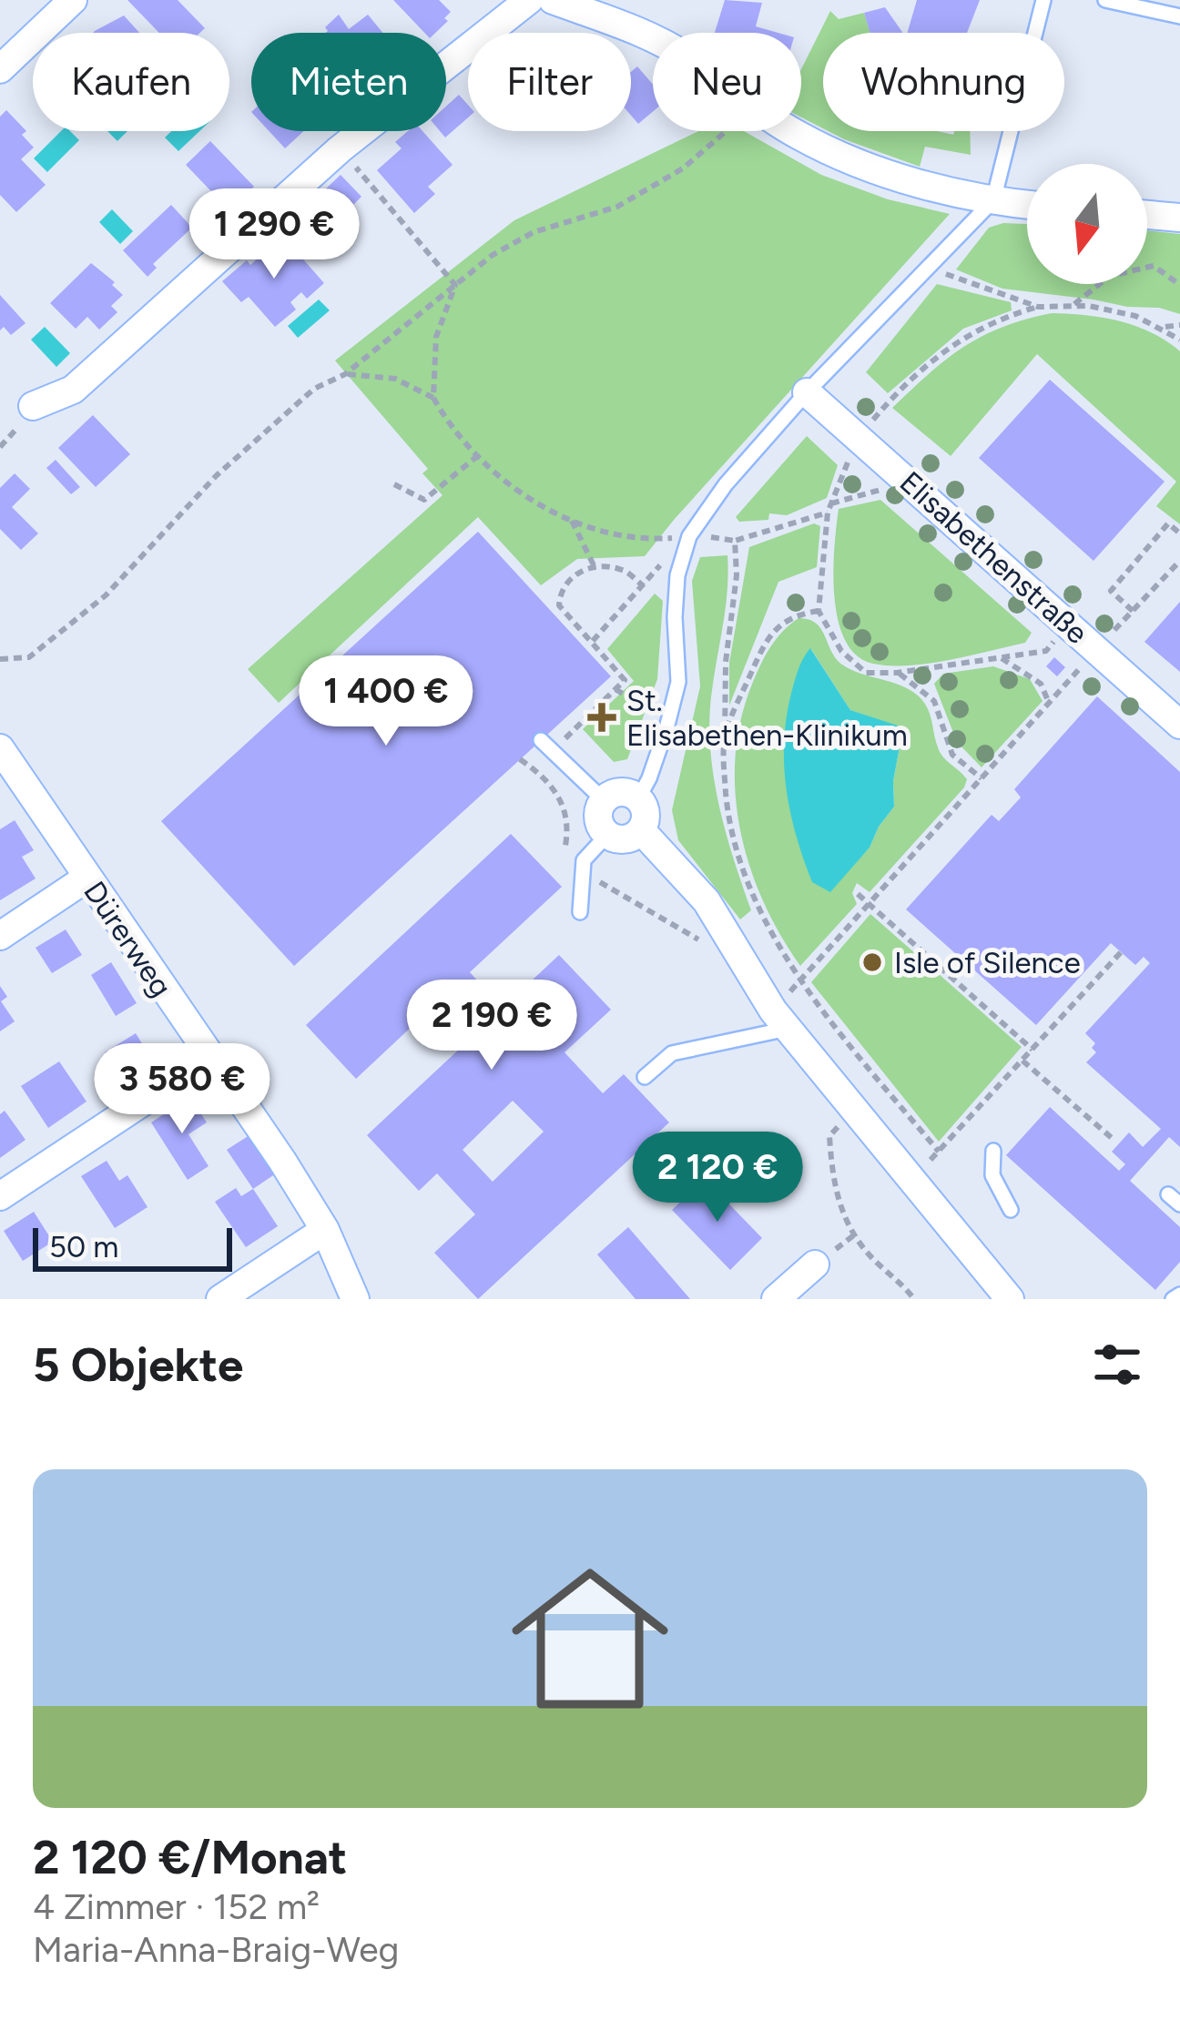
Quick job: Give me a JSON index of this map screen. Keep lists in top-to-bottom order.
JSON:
{
  "streets": {
    "street": ["Elisabethenstraße", "Dürerweg"]
  },
  "places": {
    "health": ["St. Elisabethen-Klinikum"],
    "other": ["Isle of Silence"]
  },
  "scale_bar": "50 m",
  "north": "bottom",
  "page": {
    "chip": [
      "Kaufen",
      "Mieten",
      "Filter",
      "Neu",
      "Wohnung"
    ],
    "price": [
      "1 290 €",
      "1 400 €",
      "2 190 €",
      "3 580 €",
      "2 120 €"
    ],
    "scale": "50 m",
    "heading": "5 Objekte",
    "list": [
      {
        "name": "2 120 €/Monat",
        "note": "4 Zimmer · 152 m² · Maria-Anna-Braig-Weg"
      }
    ]
  }
}
